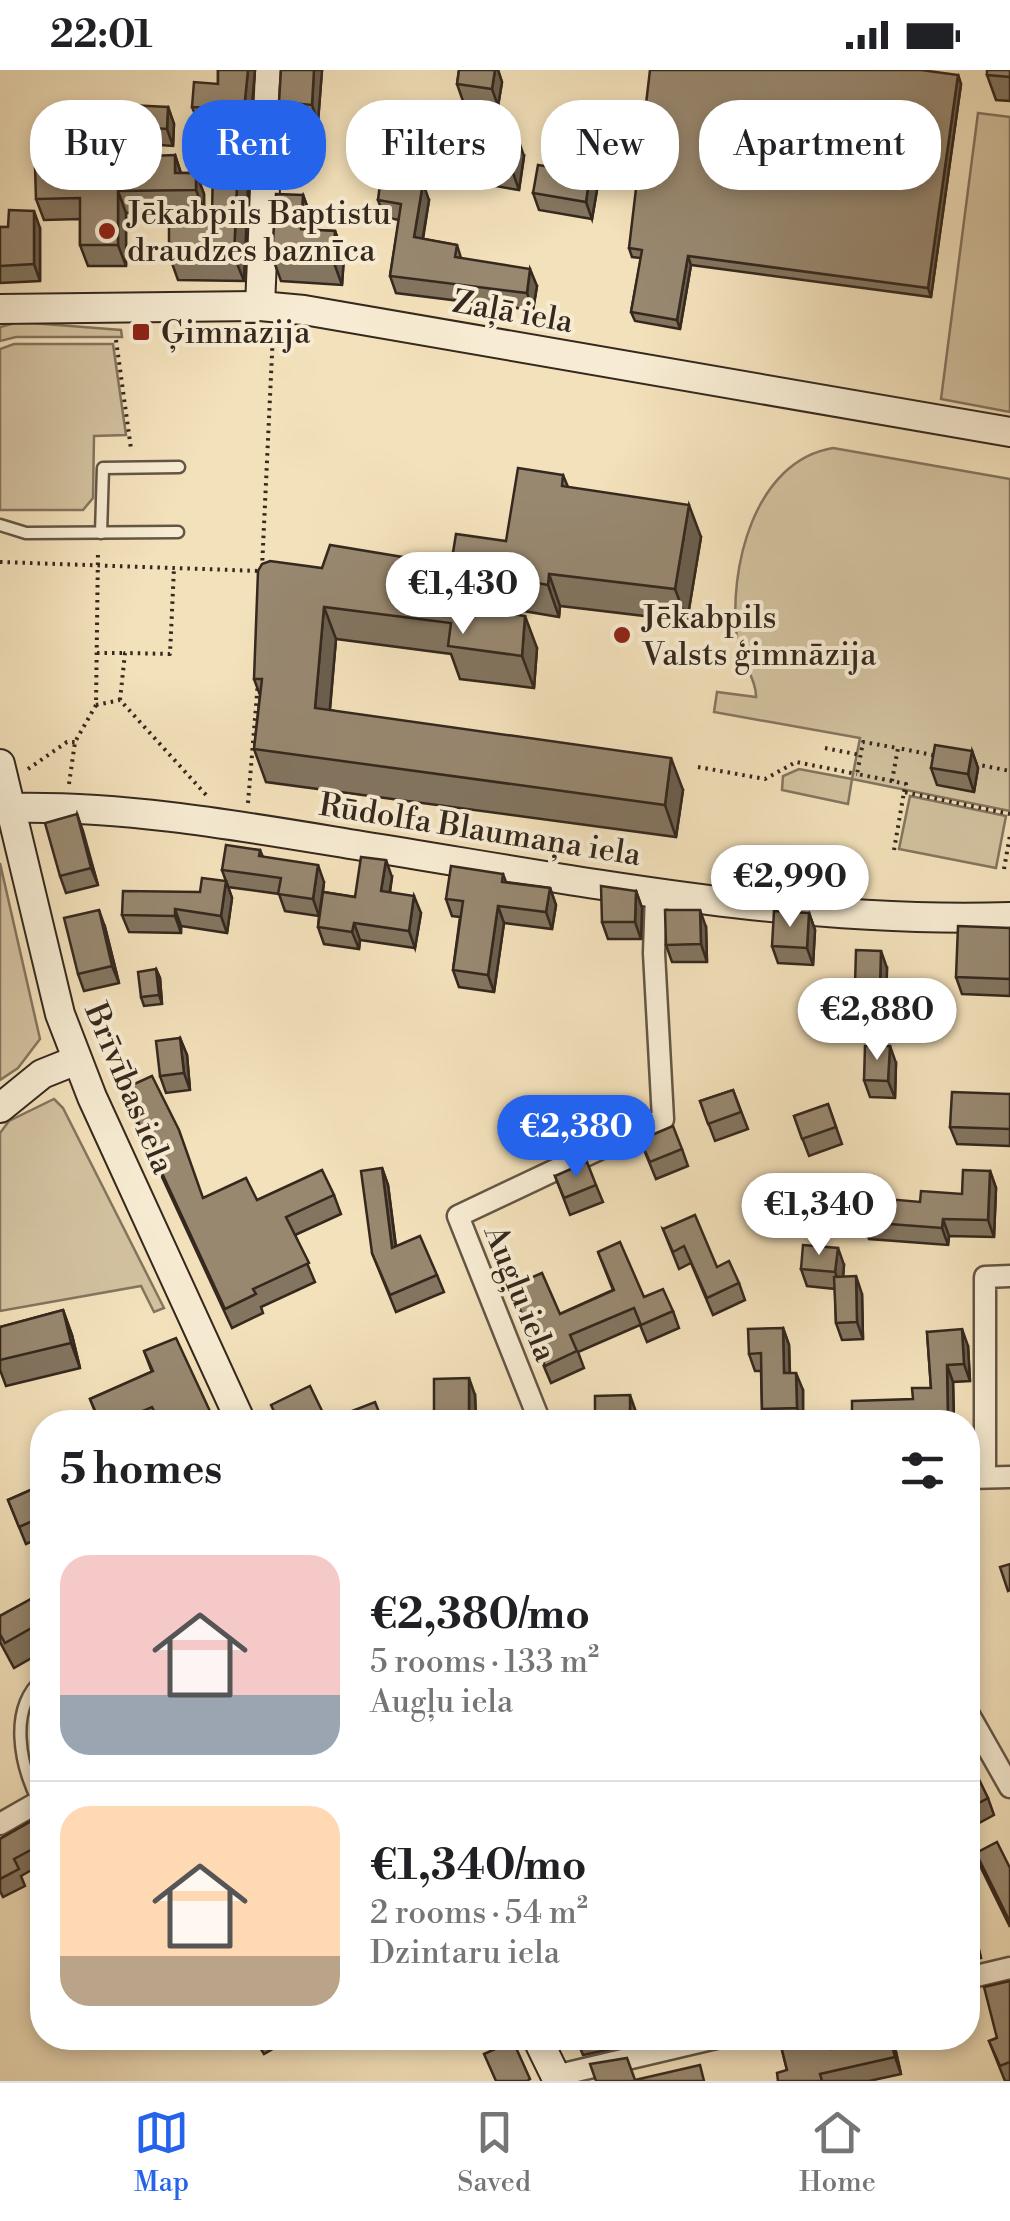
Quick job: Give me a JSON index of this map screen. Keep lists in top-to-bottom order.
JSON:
{
  "streets": {
    "main road": ["Zaļā iela", "Rūdolfa Blaumaņa iela", "Brīvības iela"],
    "street": ["Augļu iela"]
  },
  "crossings": [
    ["Rūdolfa Blaumaņa iela", "Brīvības iela"],
    ["Rūdolfa Blaumaņa iela", "Augļu iela"]
  ],
  "places": {
    "other": ["Jēkabpils Baptistu draudzes baznīca", "Jēkabpils Valsts ģimnāzija"],
    "transit": ["Ģimnāzija"]
  },
  "page": {
    "status": "22:01",
    "chip": [
      "Buy",
      "Rent",
      "Filters",
      "New",
      "Apartment"
    ],
    "price": [
      "€1,430",
      "€2,990",
      "€2,880",
      "€2,380",
      "€1,340"
    ],
    "heading": "5 homes",
    "list": [
      {
        "name": "€2,380/mo",
        "note": "5 rooms · 133 m² · Augļu iela"
      },
      {
        "name": "€1,340/mo",
        "note": "2 rooms · 54 m² · Dzintaru iela"
      }
    ],
    "tabs": ["Map", "Saved", "Home"]
  }
}
